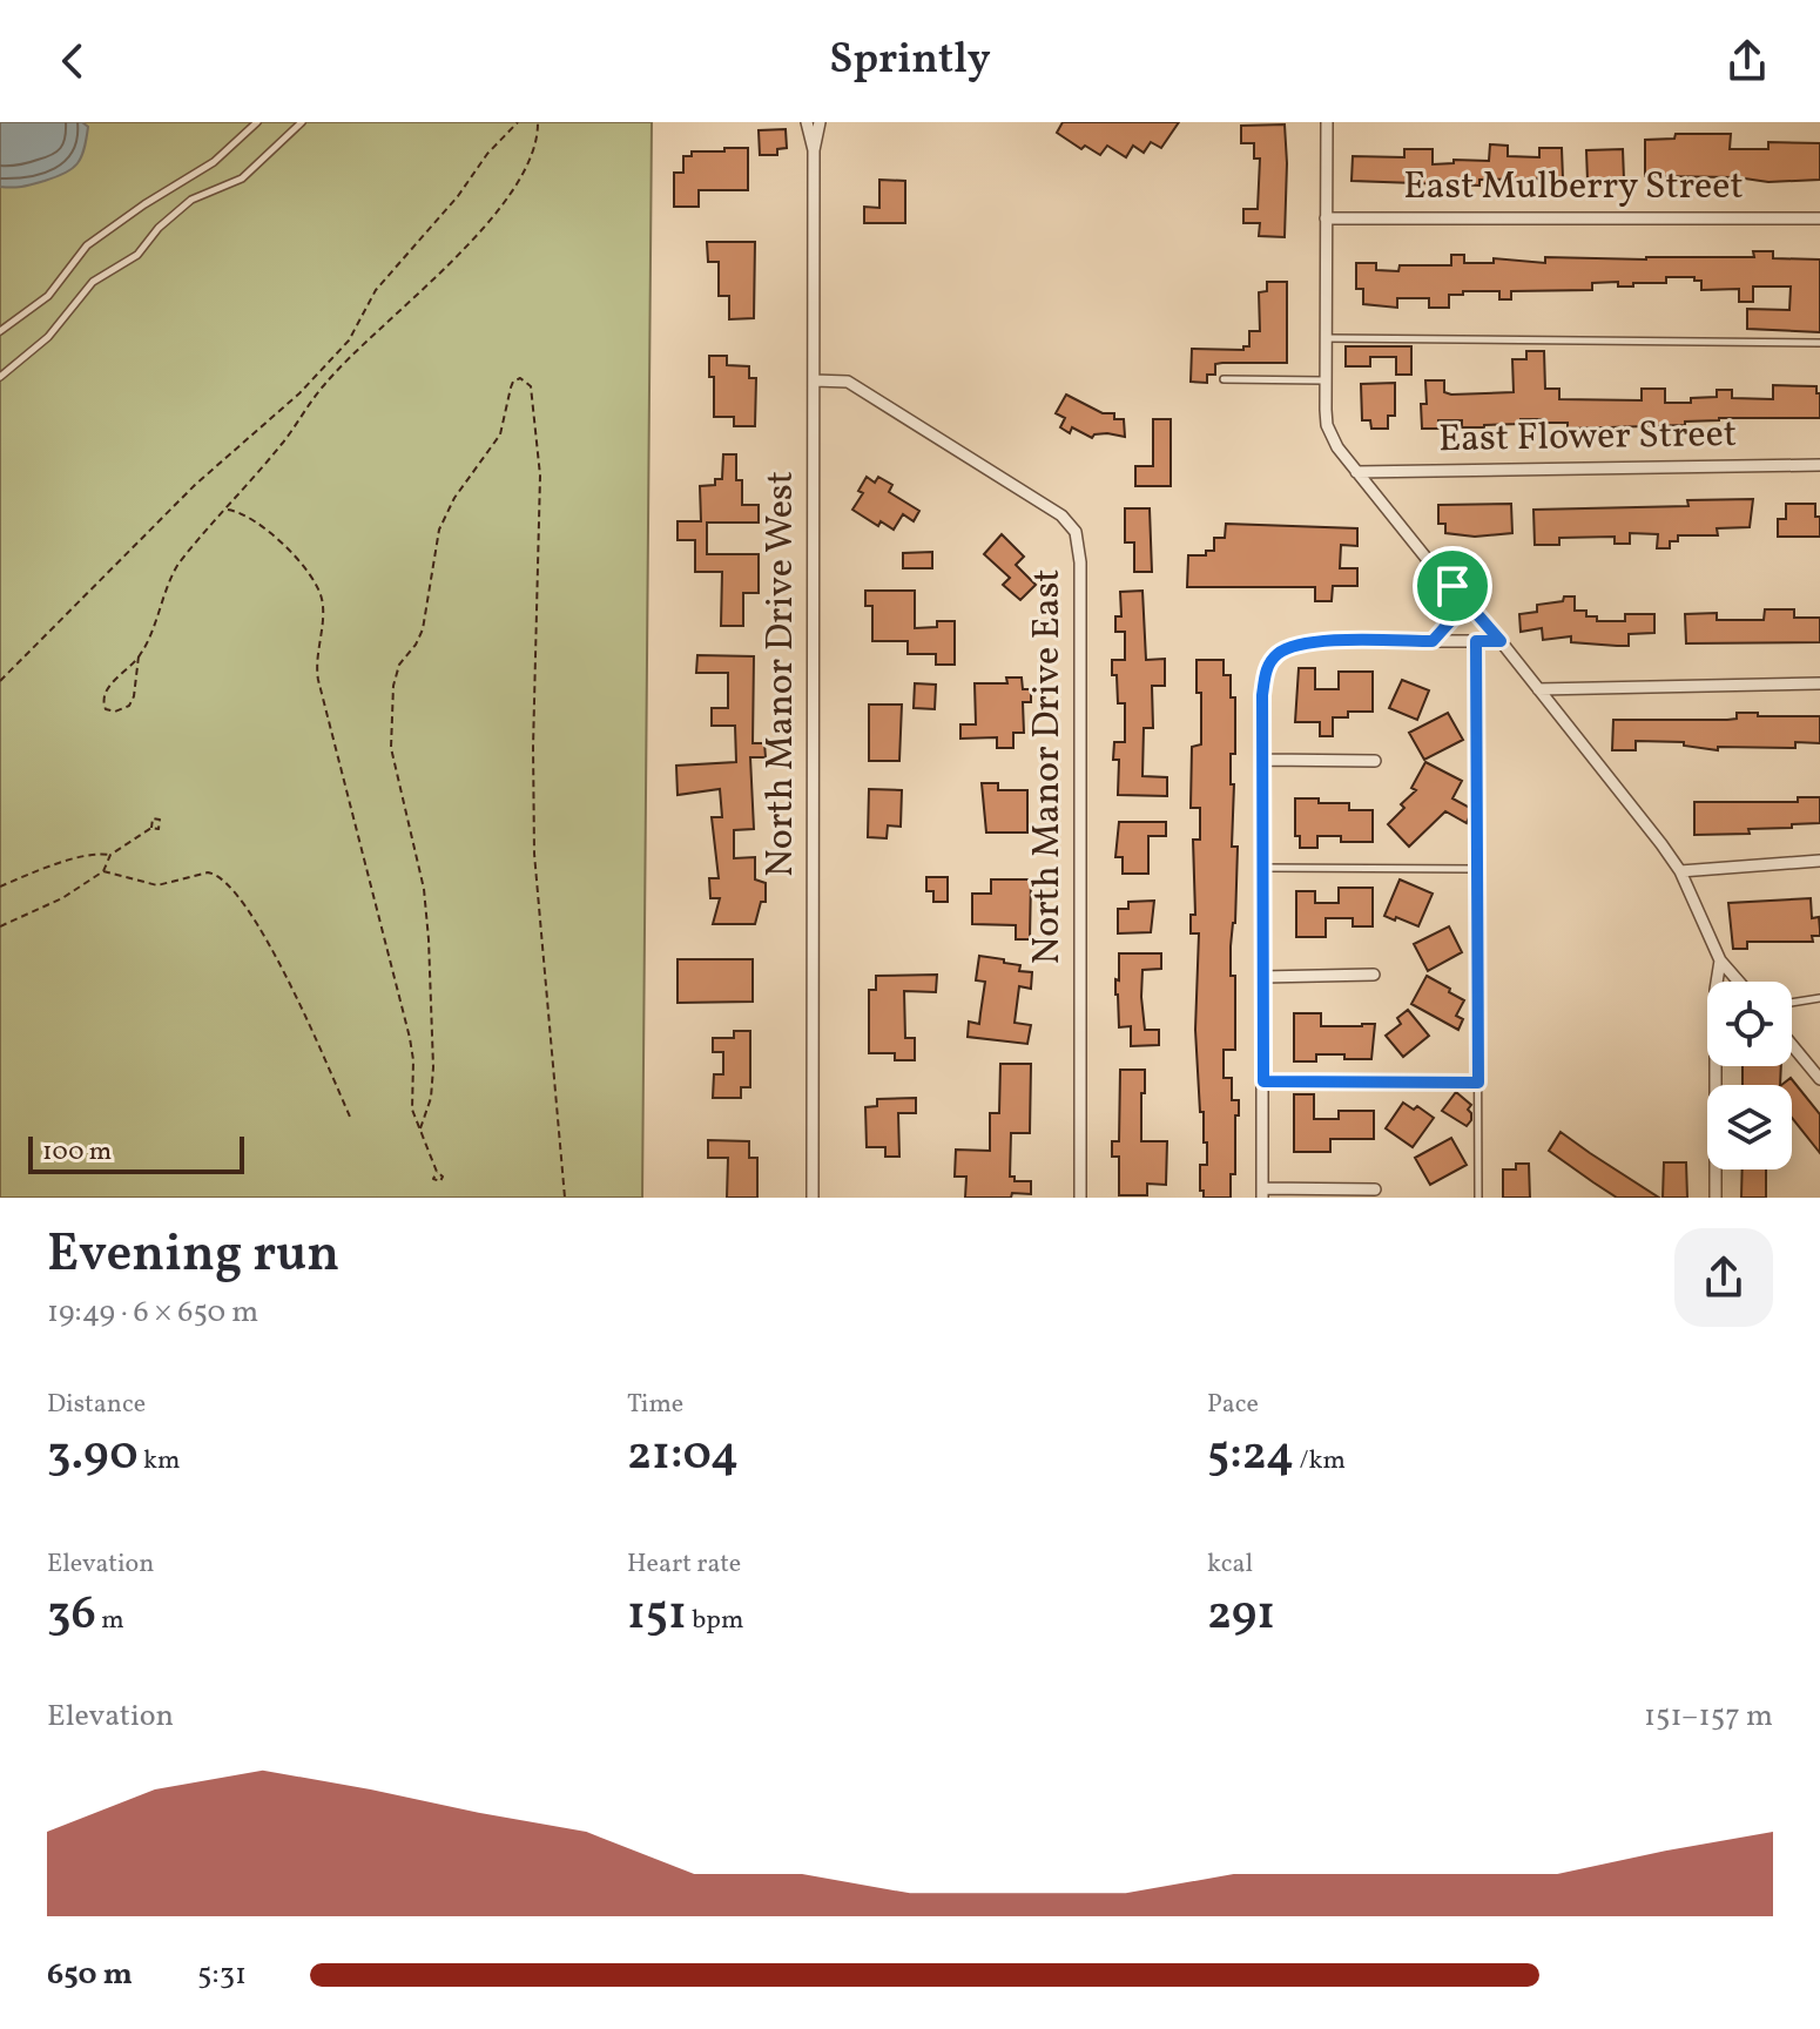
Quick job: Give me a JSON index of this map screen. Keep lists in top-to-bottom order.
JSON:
{
  "streets": {
    "street": [
      "East Mulberry Street",
      "East Flower Street",
      "North Manor Drive West",
      "North Manor Drive East"
    ]
  },
  "crossings": [
    ["North Manor Drive West", "North Manor Drive East"]
  ],
  "scale_bar": "100 m",
  "page": {
    "header": "Sprintly",
    "scale": "100 m",
    "heading": ["Evening run", "19:49 · 6 × 650 m"],
    "stats": [
      ["Distance", "3.90 km"],
      ["Time", "21:04"],
      ["Pace", "5:24 /km"],
      ["Elevation", "36 m"],
      ["Heart rate", "151 bpm"],
      ["kcal", "291"]
    ],
    "chart": ["Elevation", "151–157 m"],
    "list": [
      {
        "name": "650 m",
        "note": "5:31"
      }
    ]
  }
}
